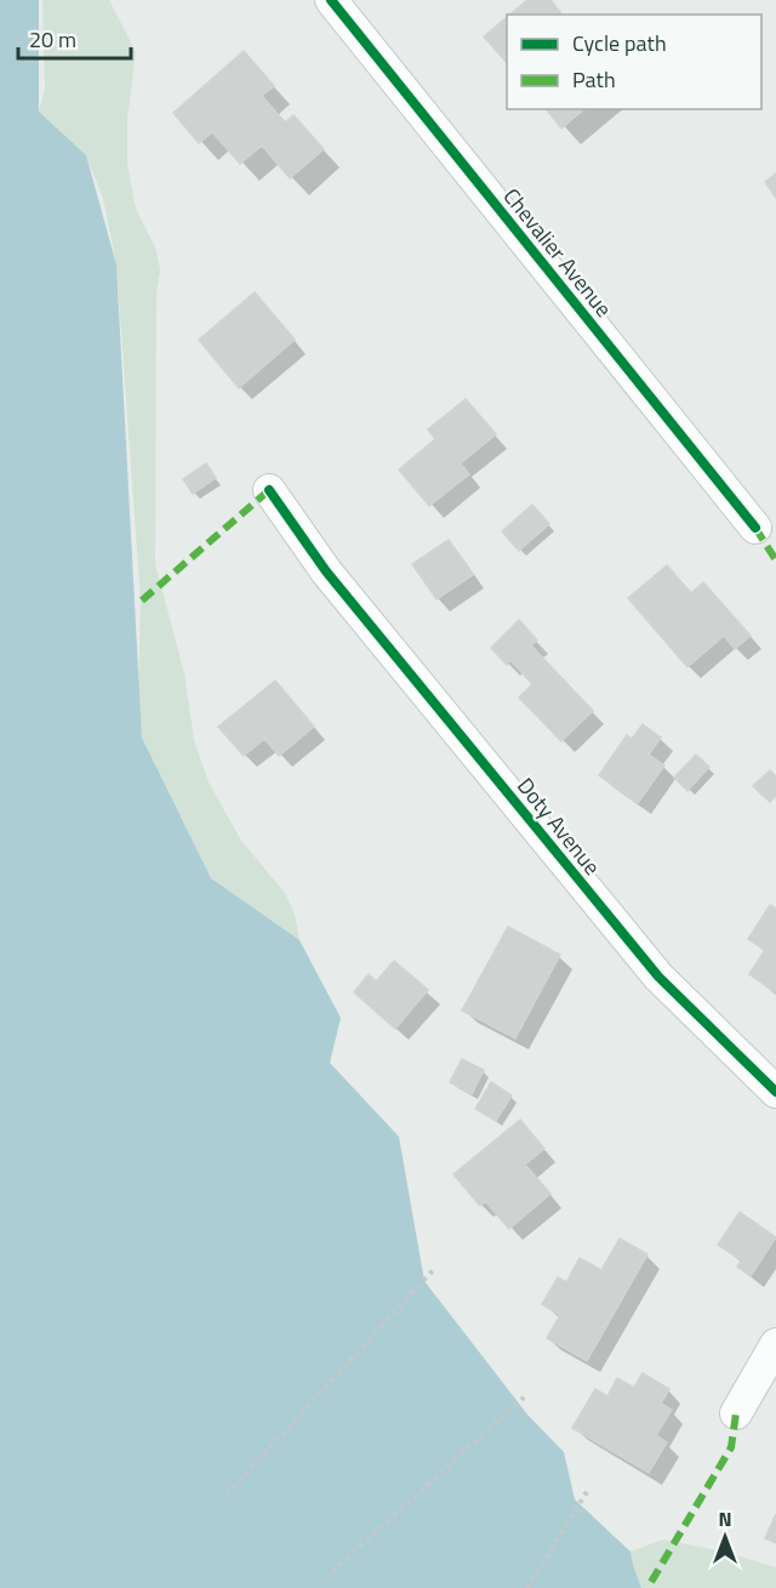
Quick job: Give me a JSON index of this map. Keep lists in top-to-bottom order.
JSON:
{
  "streets": {
    "street": ["Chevalier Avenue", "Doty Avenue"]
  },
  "legend": ["Cycle path", "Path"],
  "scale_bar": "20 m",
  "north": "top"
}
